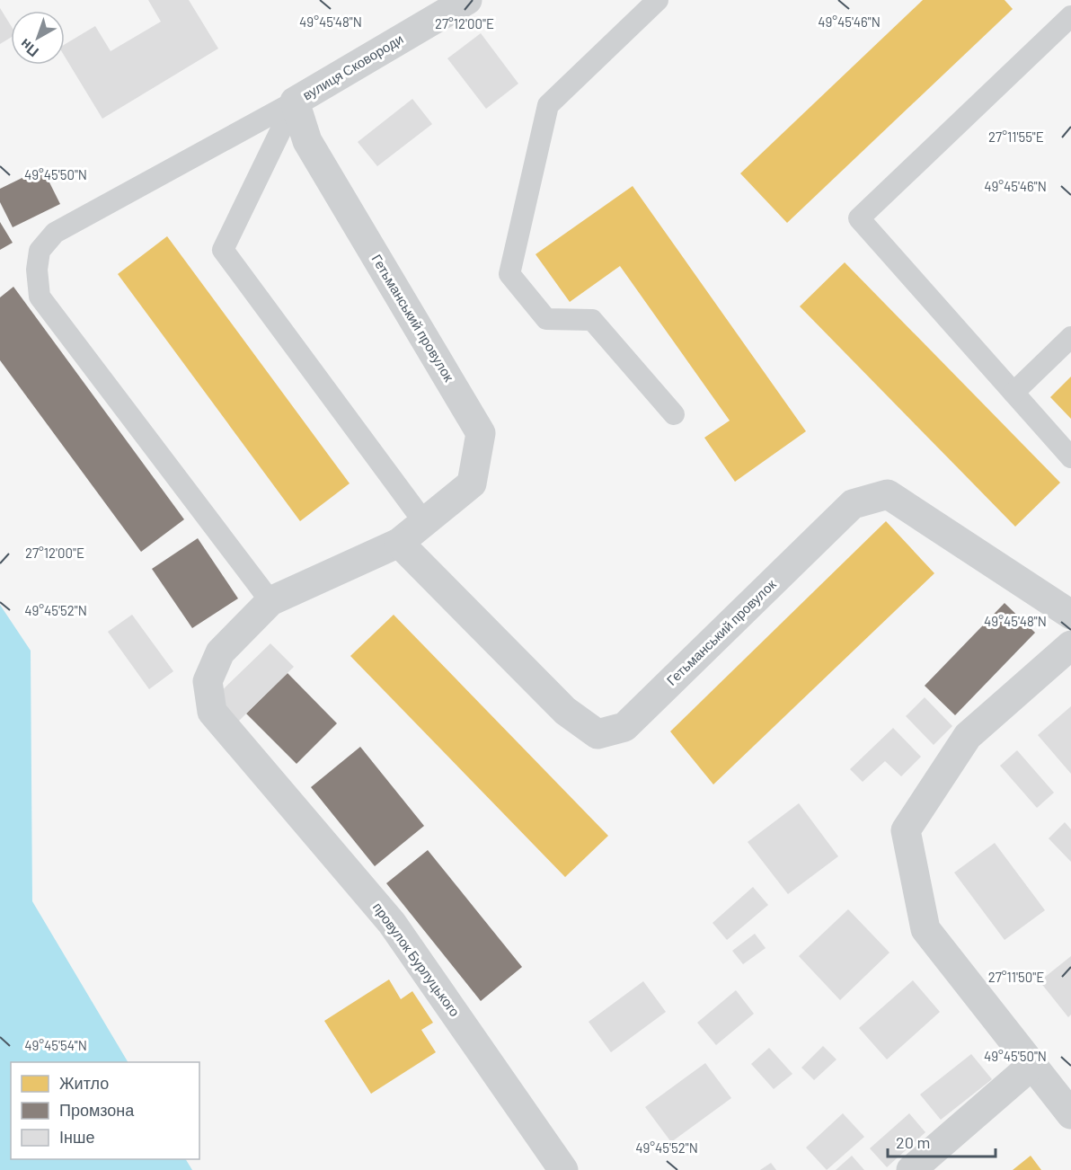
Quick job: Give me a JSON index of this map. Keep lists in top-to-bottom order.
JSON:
{
  "streets": {
    "street": ["вулиця Сковороди", "Гетьманський провулок", "провулок Бурлуцького"]
  },
  "crossings": [
    ["вулиця Сковороди", "Гетьманський провулок"],
    ["Гетьманський провулок", "провулок Бурлуцького"]
  ],
  "legend": ["Житло", "Промзона", "Інше"],
  "scale_bar": "20 m",
  "north": "bottom left",
  "coordinates": [
    "49°45'48\"N",
    "49°45'46\"N",
    "27°12'00\"E",
    "27°11'55\"E",
    "49°45'50\"N",
    "49°45'52\"N",
    "27°11'50\"E",
    "49°45'54\"N"
  ]
}
